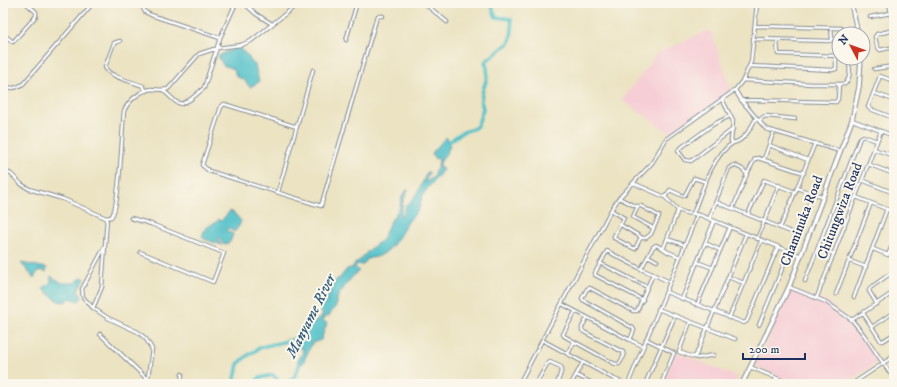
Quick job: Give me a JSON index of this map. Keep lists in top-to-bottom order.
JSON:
{
  "streets": {
    "main road": ["Chaminuka Road"],
    "street": ["Chitungwiza Road"]
  },
  "water": ["Manyame River"],
  "scale_bar": "200 m",
  "north": "top left"
}
